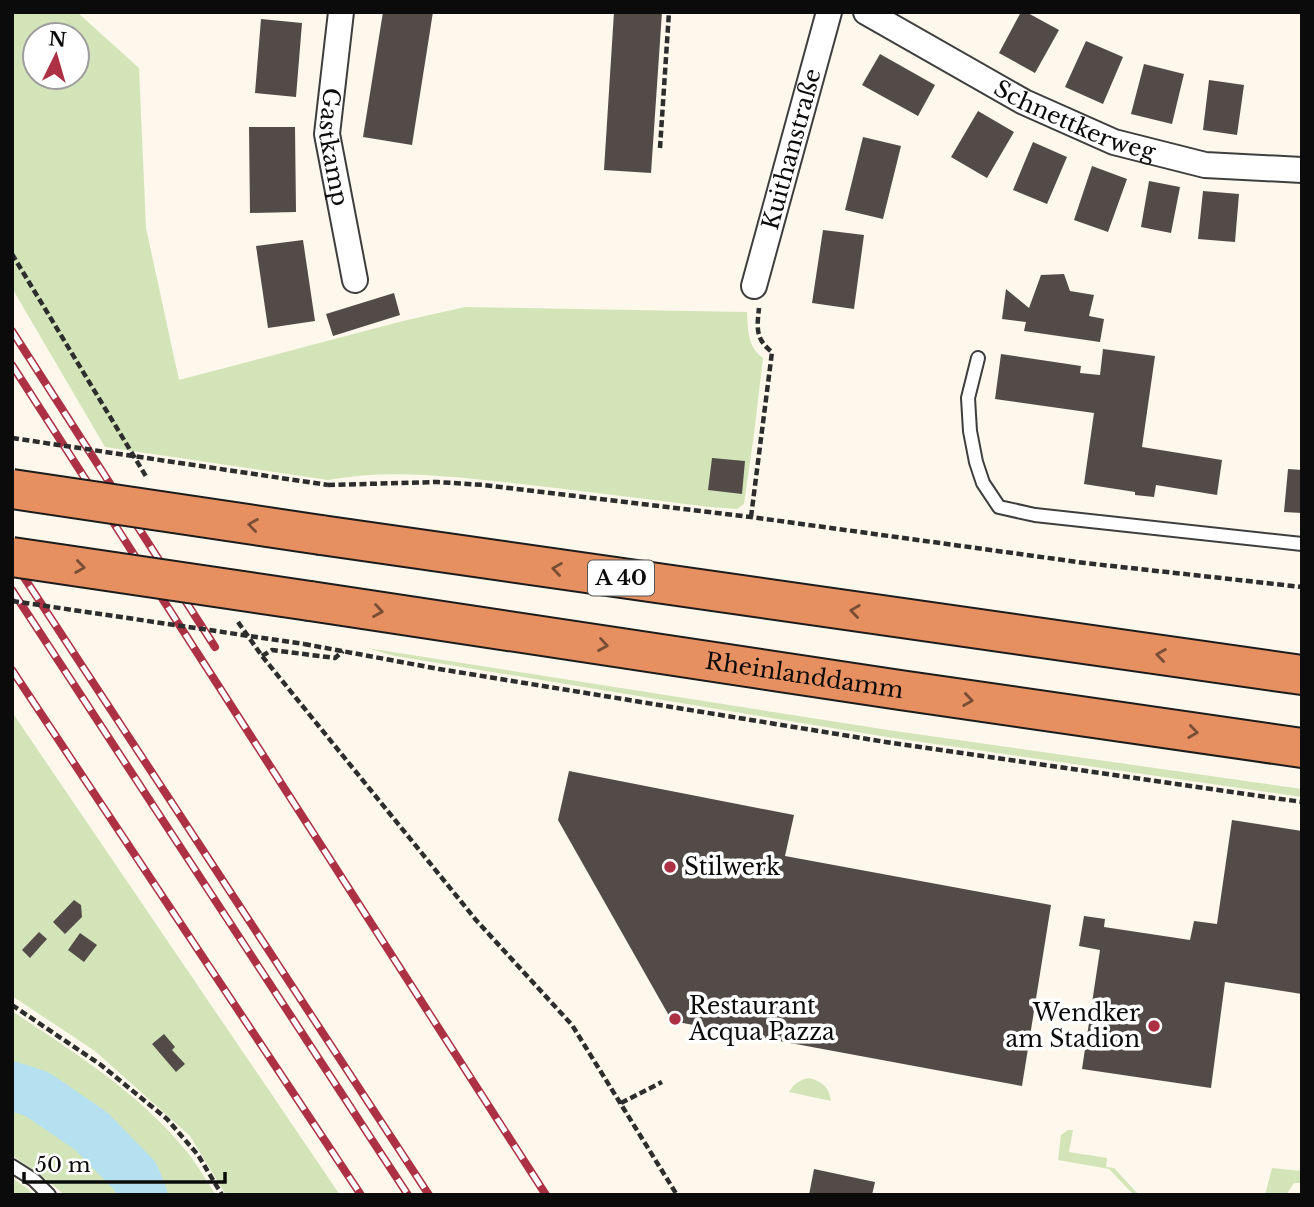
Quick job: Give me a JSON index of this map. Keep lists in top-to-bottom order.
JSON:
{
  "streets": {
    "highway": ["A 40", "Rheinlanddamm"],
    "street": ["Schnettkerweg", "Gastkamp", "Kuithanstraße"]
  },
  "places": ["Stilwerk", "Restaurant Acqua Pazza", "Wendker am Stadion"],
  "scale_bar": "50 m",
  "north": "top"
}
